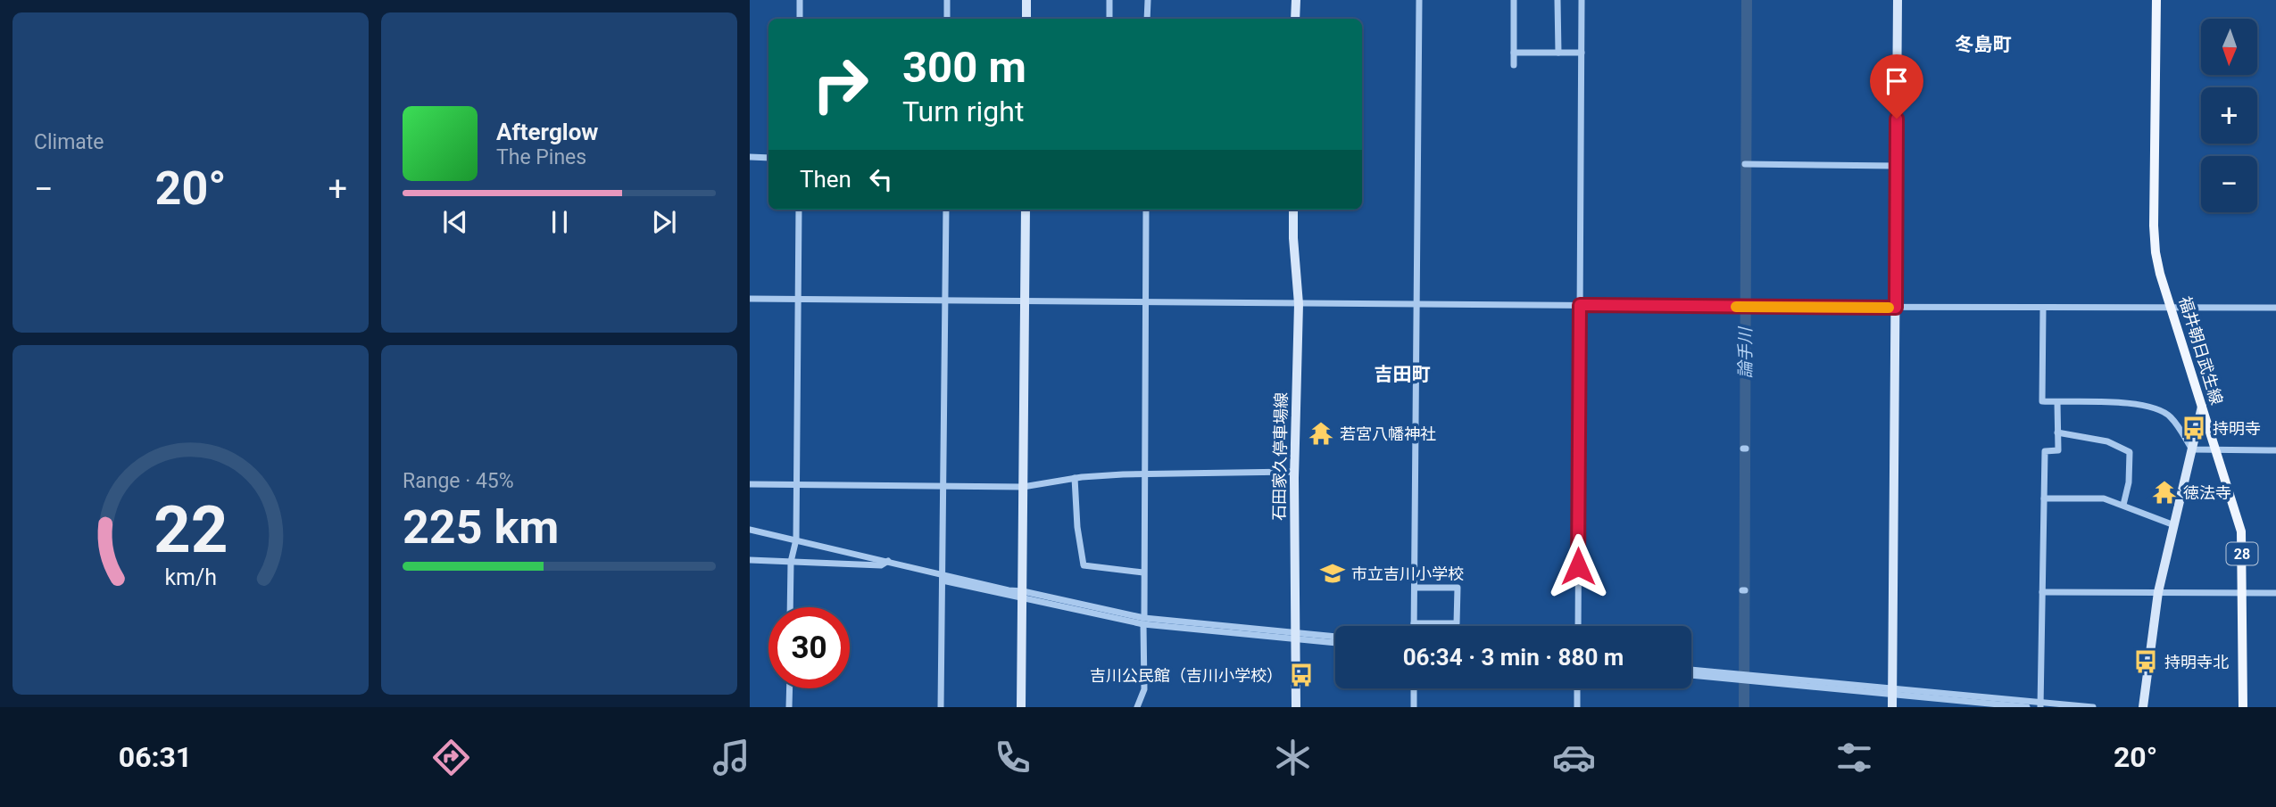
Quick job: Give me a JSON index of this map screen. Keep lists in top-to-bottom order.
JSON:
{
  "streets": {
    "main road": ["福井朝日武生線", "28"],
    "street": ["石田家久停車場線"]
  },
  "districts": ["冬島町", "吉田町"],
  "water": ["論手川"],
  "places": {
    "bus stop": ["持明寺", "持明寺北", "吉川公民館（吉川小学校）"],
    "temple": ["若宮八幡神社", "徳法寺"],
    "school or university": ["市立吉川小学校"]
  },
  "north": "bottom",
  "page": {
    "tile": [
      "Climate",
      ["Range · 45%", "225 km"]
    ],
    "map_buttons": ["+", "−"],
    "turn": ["300 m", "Turn right"],
    "song": ["Afterglow", "The Pines"],
    "then": "Then",
    "heat": ["−", "20°", "+"],
    "limit": "30",
    "trip": "06:34 · 3 min · 880 m",
    "tabs": ["06:31", "20°"],
    "gauge": ["22", "km/h"]
  }
}
